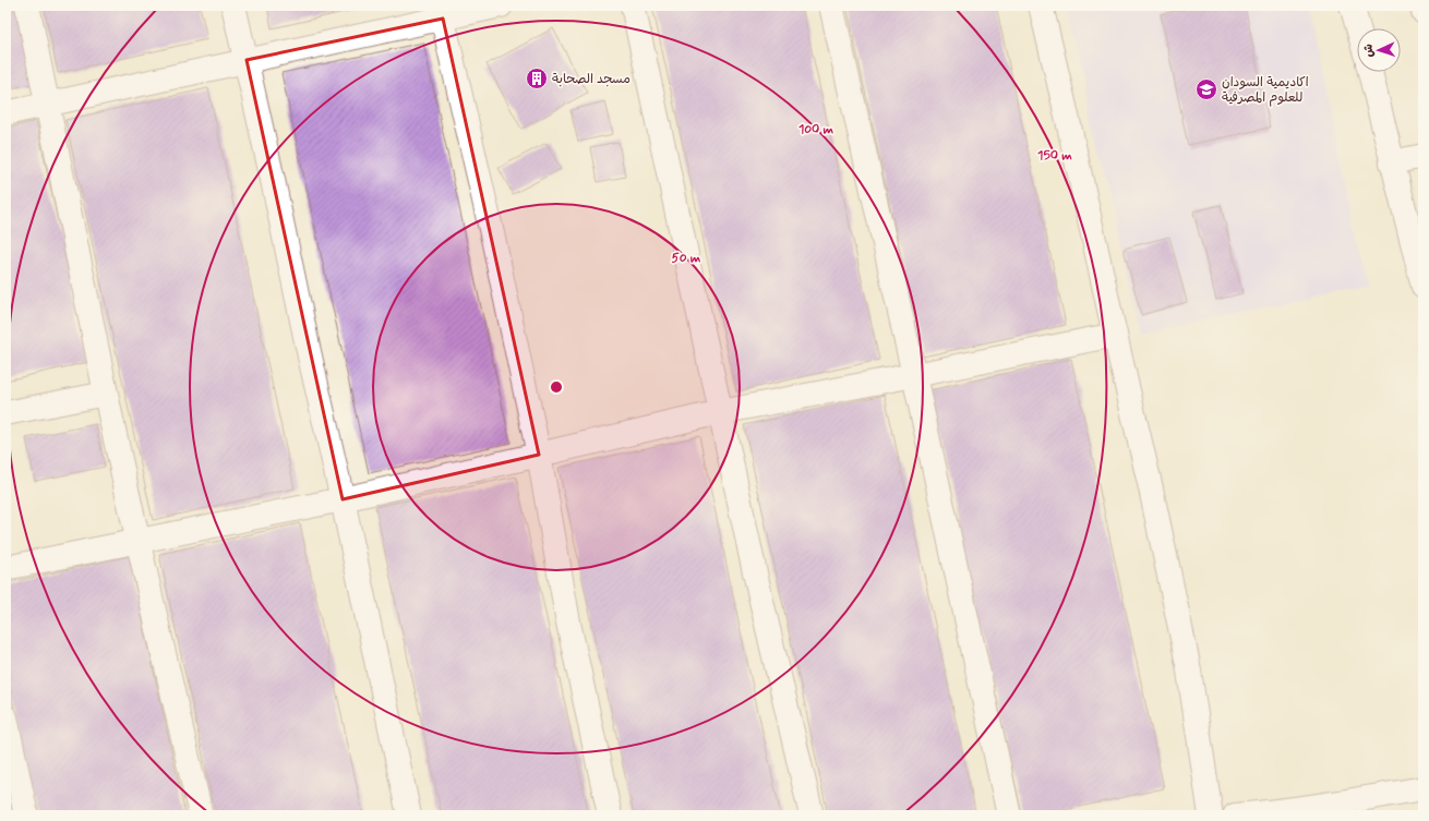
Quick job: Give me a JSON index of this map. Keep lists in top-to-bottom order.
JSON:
{
  "places": {
    "building": ["مسجد الصحابة"],
    "school or university": ["اكاديمية السودان للعلوم المصرفية"]
  },
  "north": "left",
  "rings": ["100 m", "150 m", "50 m"]
}
